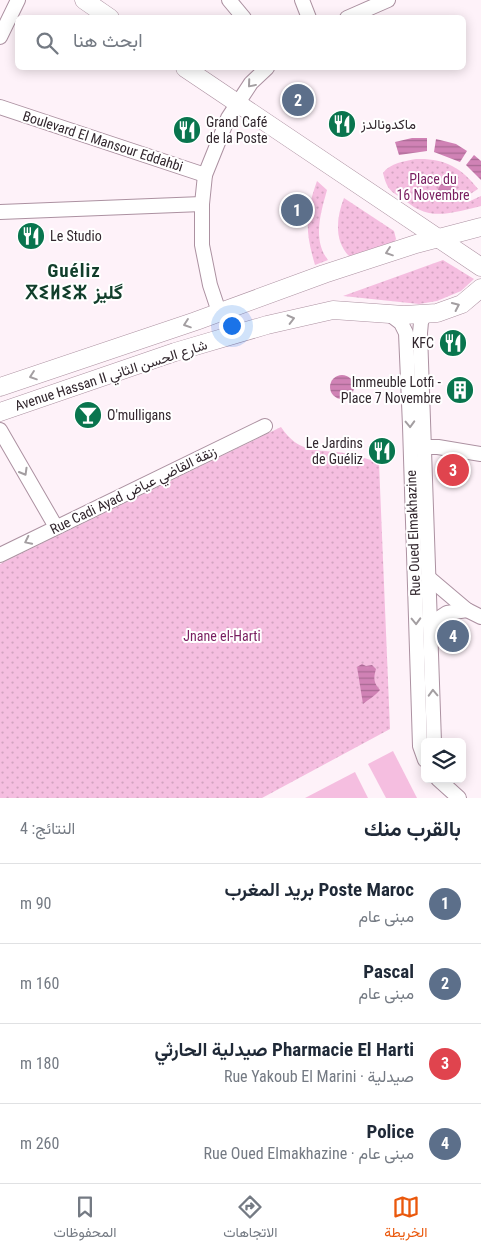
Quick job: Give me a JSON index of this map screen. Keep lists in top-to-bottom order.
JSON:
{
  "streets": {
    "main road": ["Avenue Hassan II شارع الحسن الثاني"],
    "street": ["Boulevard El Mansour Eddahbi", "Rue Cadi Ayad زنقة القاضي عياض", "Rue Oued Elmakhazine"]
  },
  "crossings": [
    ["Avenue Hassan II شارع الحسن الثاني", "Rue Oued Elmakhazine"]
  ],
  "districts": ["Guéliz ⴳⵉⵍⵉⵣ گليز"],
  "parks": ["Place du 16 Novembre", "Jnane el-Harti"],
  "places": {
    "restaurant": [
      "ماكدونالدز",
      "Grand Café de la Poste",
      "Le Studio",
      "KFC",
      "Le Jardins de Guéliz"
    ],
    "building": ["Immeuble Lotfi - Place 7 Novembre"],
    "bar": ["O'mulligans"]
  },
  "page": {
    "search": "ابحث هنا",
    "pins": [
      "2",
      "1",
      "3",
      "4"
    ],
    "heading": ["بالقرب منك", "النتائج: 4"],
    "list": [
      {
        "mark": "1",
        "name": "Poste Maroc بريد المغرب",
        "note": "مبنى عام",
        "value": "90 m"
      },
      {
        "mark": "2",
        "name": "Pascal",
        "note": "مبنى عام",
        "value": "160 m"
      },
      {
        "mark": "3",
        "name": "Pharmacie El Harti صيدلية الحارثي",
        "note": "صيدلية · Rue Yakoub El Marini",
        "value": "180 m"
      },
      {
        "mark": "4",
        "name": "Police",
        "note": "مبنى عام · Rue Oued Elmakhazine",
        "value": "260 m"
      }
    ],
    "nav": ["الخريطة", "الاتجاهات", "المحفوظات"]
  }
}
